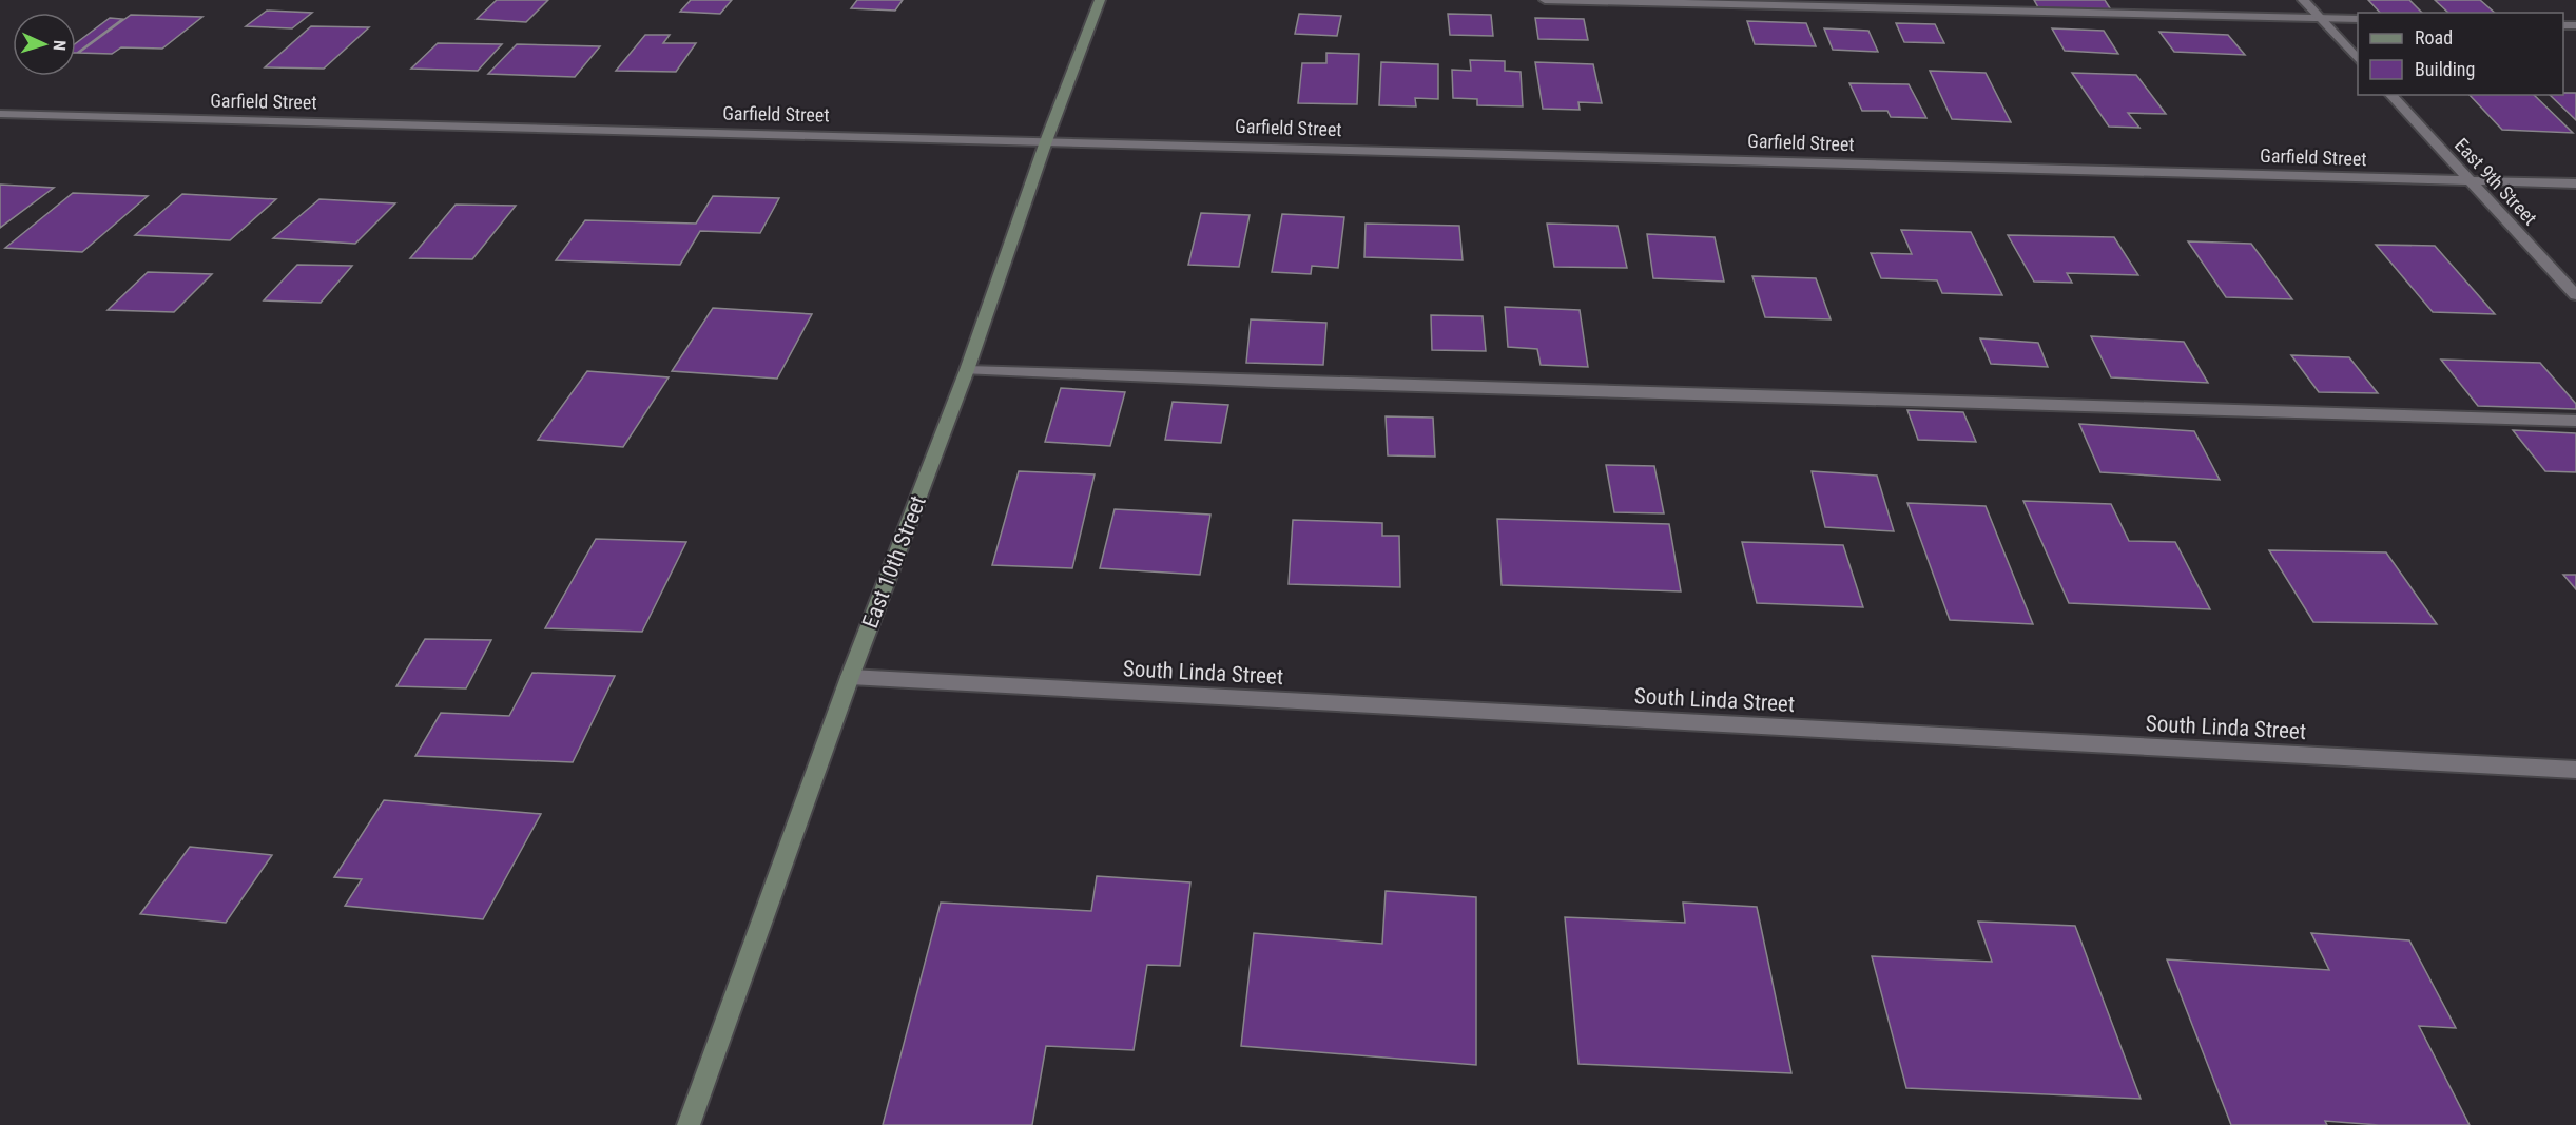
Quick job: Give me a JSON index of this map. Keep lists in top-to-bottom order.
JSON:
{
  "streets": {
    "main road": ["East 10th Street"],
    "street": ["Garfield Street", "East 9th Street", "South Linda Street"]
  },
  "crossings": [
    ["Garfield Street", "East 9th Street"],
    ["Garfield Street", "East 10th Street"],
    ["East 10th Street", "South Linda Street"]
  ],
  "legend": ["Road", "Building"],
  "north": "right"
}
